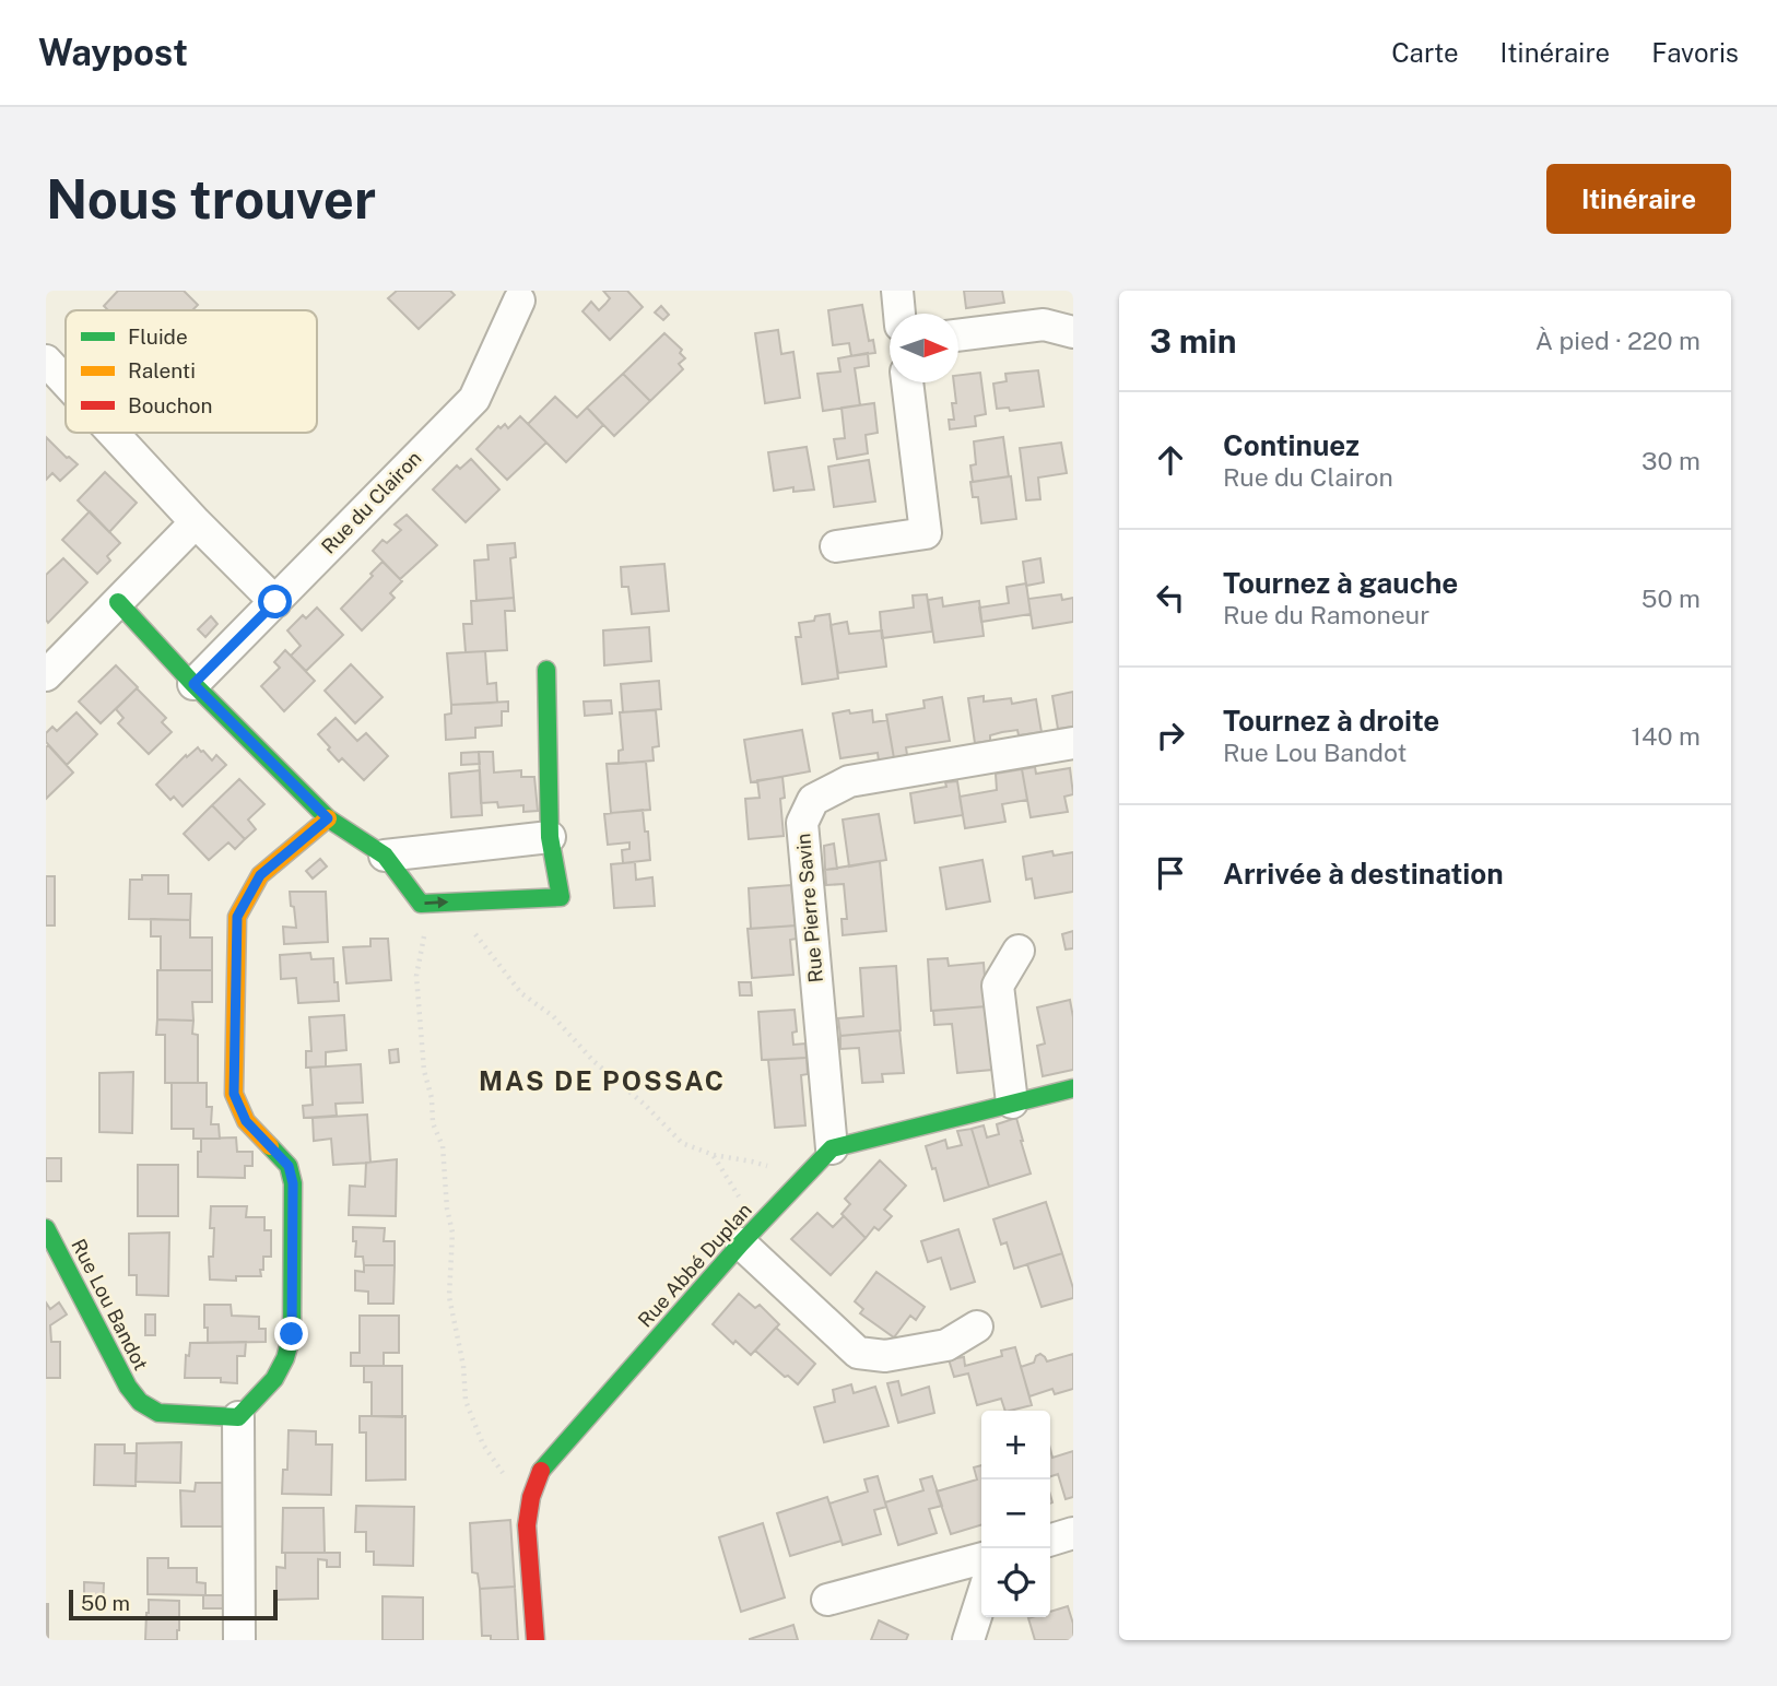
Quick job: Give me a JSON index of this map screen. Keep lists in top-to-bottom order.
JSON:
{
  "streets": {
    "street": [
      "Rue du Clairon",
      "Rue Pierre Savin",
      "Rue Abbé Duplan",
      "Rue Lou Bandot"
    ]
  },
  "crossings": [
    ["Rue Pierre Savin", "Rue Abbé Duplan"]
  ],
  "districts": ["MAS DE POSSAC"],
  "legend": ["Fluide", "Ralenti", "Bouchon"],
  "scale_bar": "50 m",
  "north": "right",
  "page": {
    "header": "Waypost",
    "nav": ["Carte", "Itinéraire", "Favoris"],
    "buttons": "Itinéraire",
    "title": "Nous trouver",
    "heading": ["3 min", "À pied · 220 m"],
    "list": [
      ["Continuez", "Rue du Clairon", "30 m"],
      ["Tournez à gauche", "Rue du Ramoneur", "50 m"],
      ["Tournez à droite", "Rue Lou Bandot", "140 m"],
      "Arrivée à destination"
    ],
    "map_buttons": ["+", "−"],
    "scale": "50 m"
  }
}
